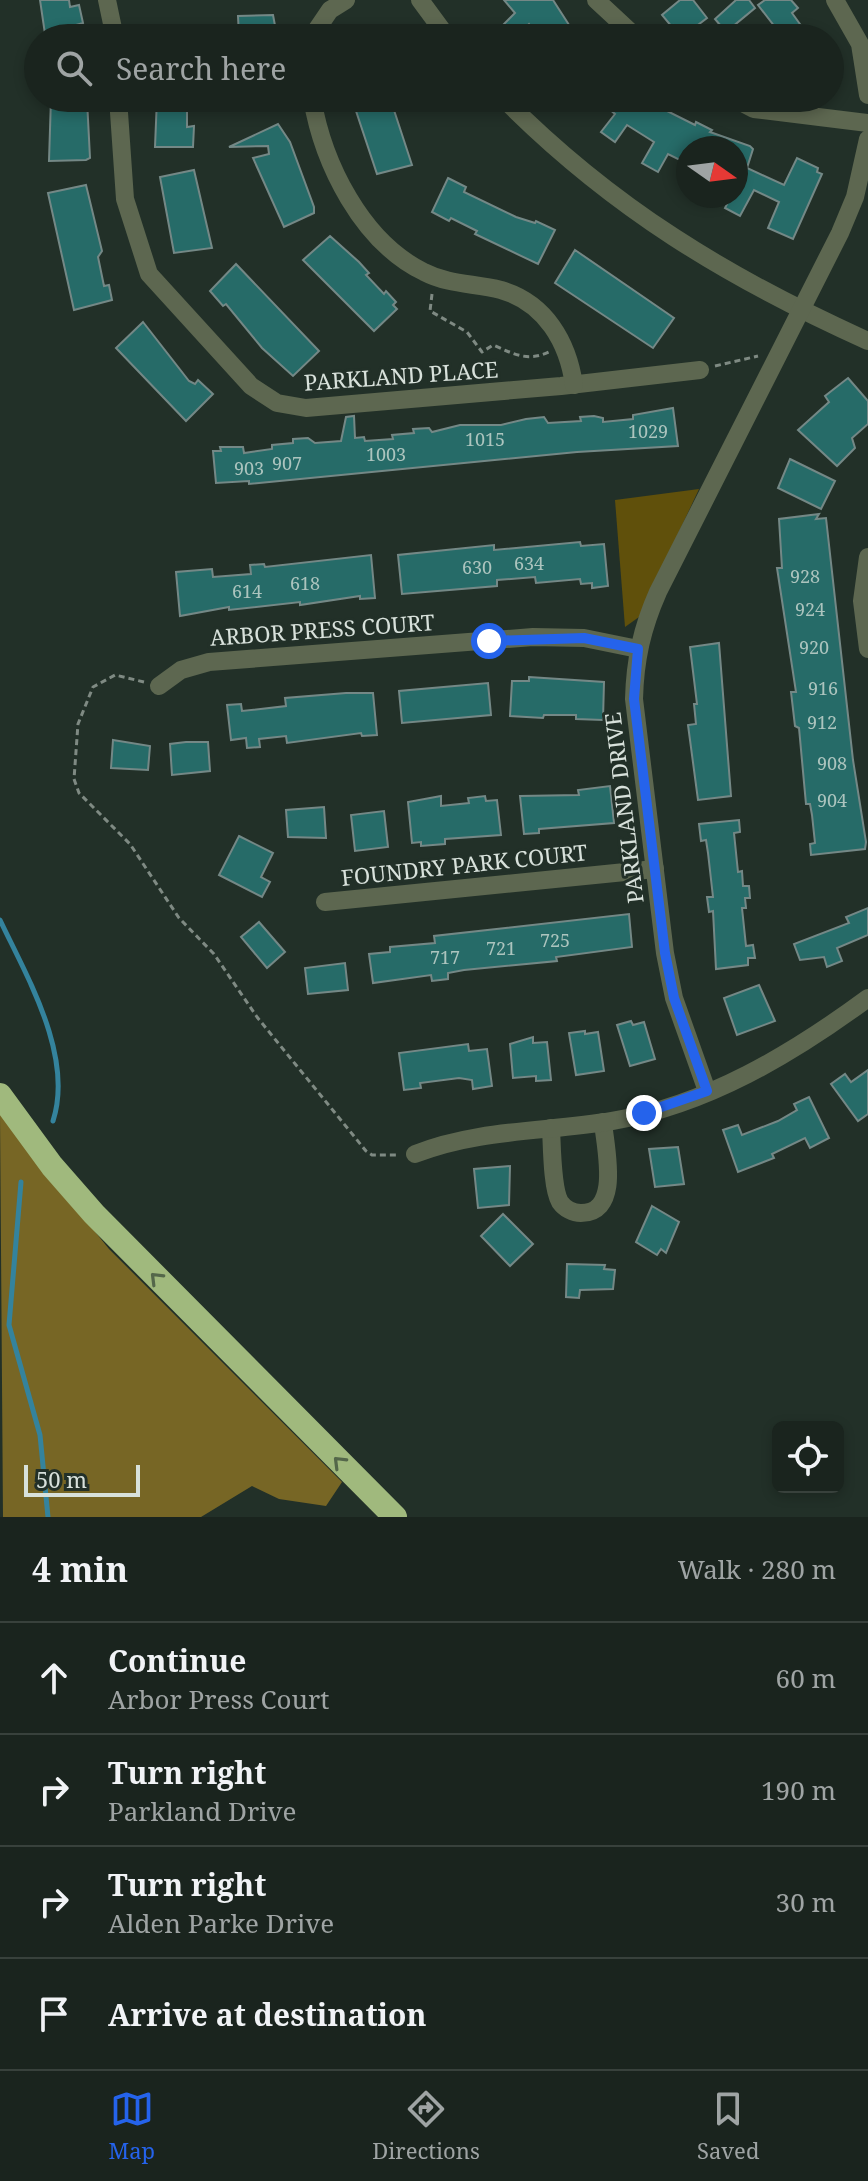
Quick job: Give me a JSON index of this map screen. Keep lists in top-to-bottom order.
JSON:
{
  "streets": {
    "street": [
      "PARKLAND PLACE",
      "ARBOR PRESS COURT",
      "PARKLAND DRIVE",
      "FOUNDRY PARK COURT"
    ]
  },
  "crossings": [
    ["ARBOR PRESS COURT", "PARKLAND DRIVE"],
    ["PARKLAND DRIVE", "FOUNDRY PARK COURT"]
  ],
  "house_numbers": [
    "1029",
    "1015",
    "1003",
    "907",
    "903",
    "634",
    "630",
    "928",
    "618",
    "614",
    "924",
    "920",
    "916",
    "912",
    "908",
    "904",
    "725",
    "721",
    "717"
  ],
  "scale_bar": "50 m",
  "north": "right",
  "page": {
    "search": "Search here",
    "scale": "50 m",
    "heading": ["4 min", "Walk · 280 m"],
    "list": [
      ["Continue", "Arbor Press Court", "60 m"],
      ["Turn right", "Parkland Drive", "190 m"],
      ["Turn right", "Alden Parke Drive", "30 m"],
      "Arrive at destination"
    ],
    "nav": ["Map", "Directions", "Saved"]
  }
}
